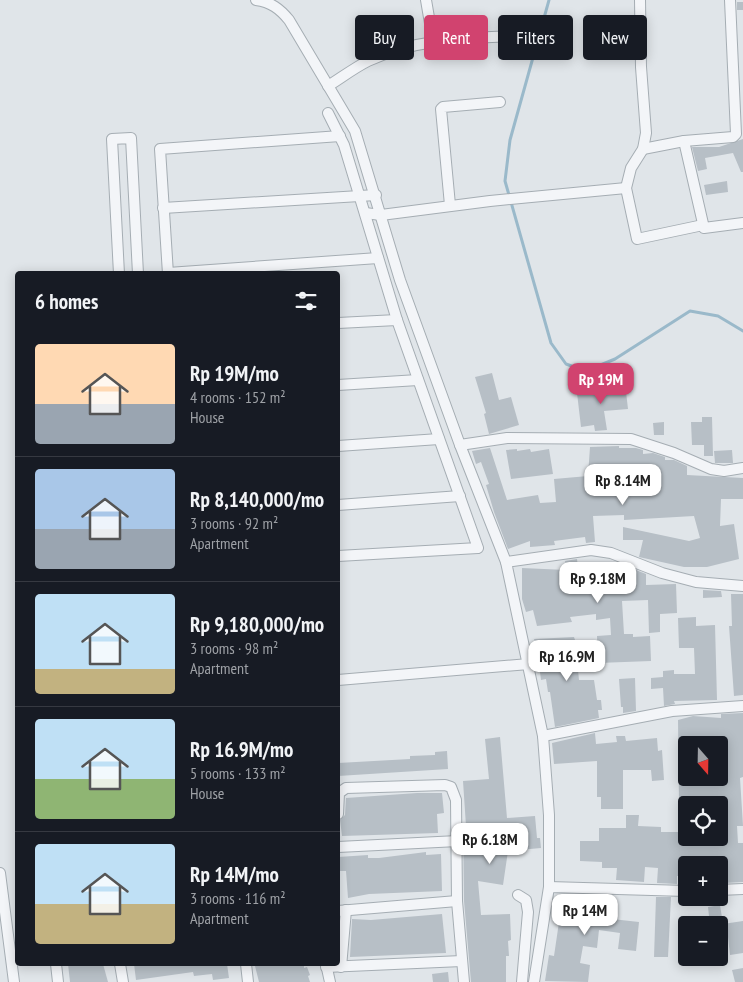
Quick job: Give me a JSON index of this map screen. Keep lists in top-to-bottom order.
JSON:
{
  "north": "bottom",
  "page": {
    "chip": [
      "Buy",
      "Rent",
      "Filters",
      "New"
    ],
    "heading": "6 homes",
    "list": [
      {
        "name": "Rp 19M/mo",
        "note": "4 rooms · 152 m² · House"
      },
      {
        "name": "Rp 8,140,000/mo",
        "note": "3 rooms · 92 m² · Apartment"
      },
      {
        "name": "Rp 9,180,000/mo",
        "note": "3 rooms · 98 m² · Apartment"
      },
      {
        "name": "Rp 16.9M/mo",
        "note": "5 rooms · 133 m² · House"
      },
      {
        "name": "Rp 14M/mo",
        "note": "3 rooms · 116 m² · Apartment"
      }
    ],
    "price": [
      "Rp 19M",
      "Rp 8.14M",
      "Rp 9.18M",
      "Rp 16.9M",
      "Rp 6.18M",
      "Rp 14M"
    ],
    "map_buttons": ["+", "−"]
  }
}
